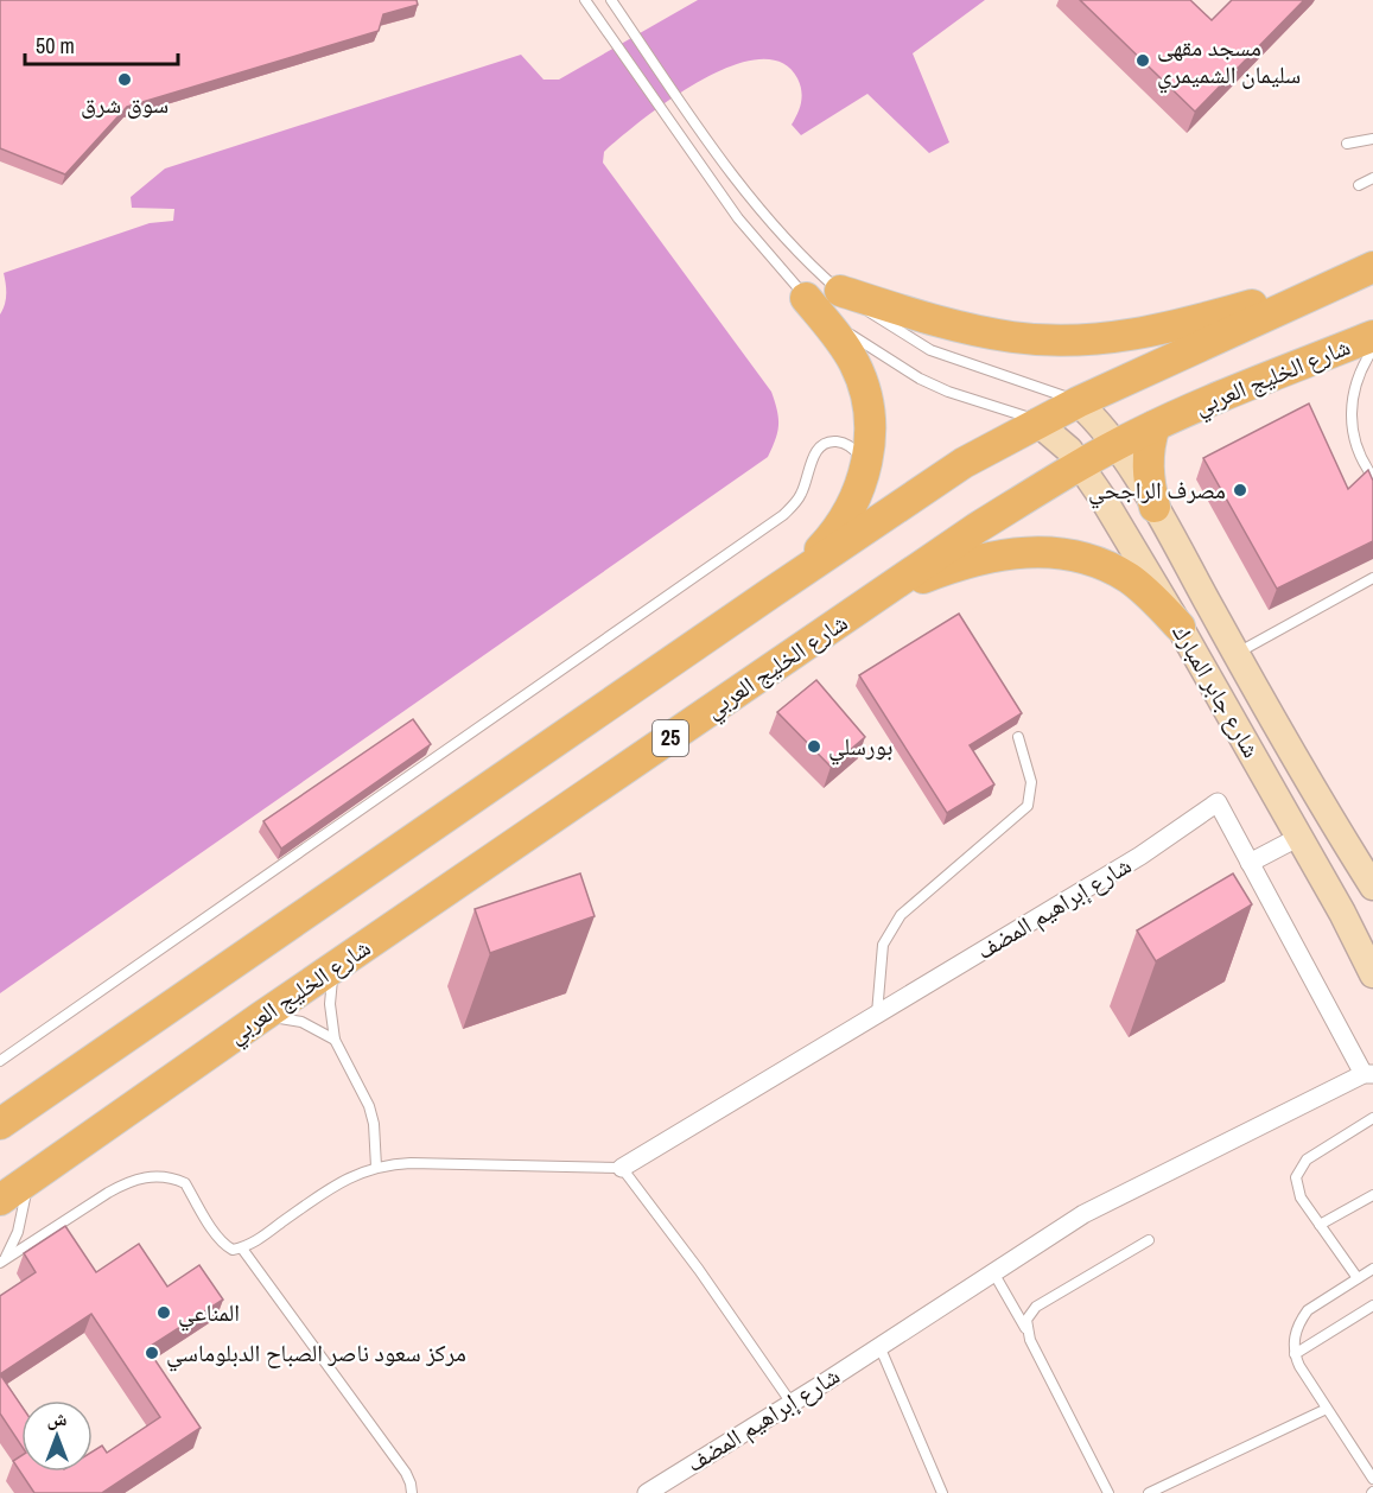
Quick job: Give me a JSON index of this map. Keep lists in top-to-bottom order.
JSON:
{
  "streets": {
    "main road": ["شارع الخليج العربي", "شارع جابر المبارك", "25"],
    "street": ["شارع إبراهيم المضف"]
  },
  "crossings": [
    ["شارع الخليج العربي", "شارع جابر المبارك"]
  ],
  "places": [
    "مسجد مقهى سليمان الشميمري",
    "سوق شرق",
    "مصرف الراجحي",
    "بورسلي",
    "المناعي",
    "مركز سعود ناصر الصباح الدبلوماسي"
  ],
  "scale_bar": "50 m",
  "north": "top"
}
